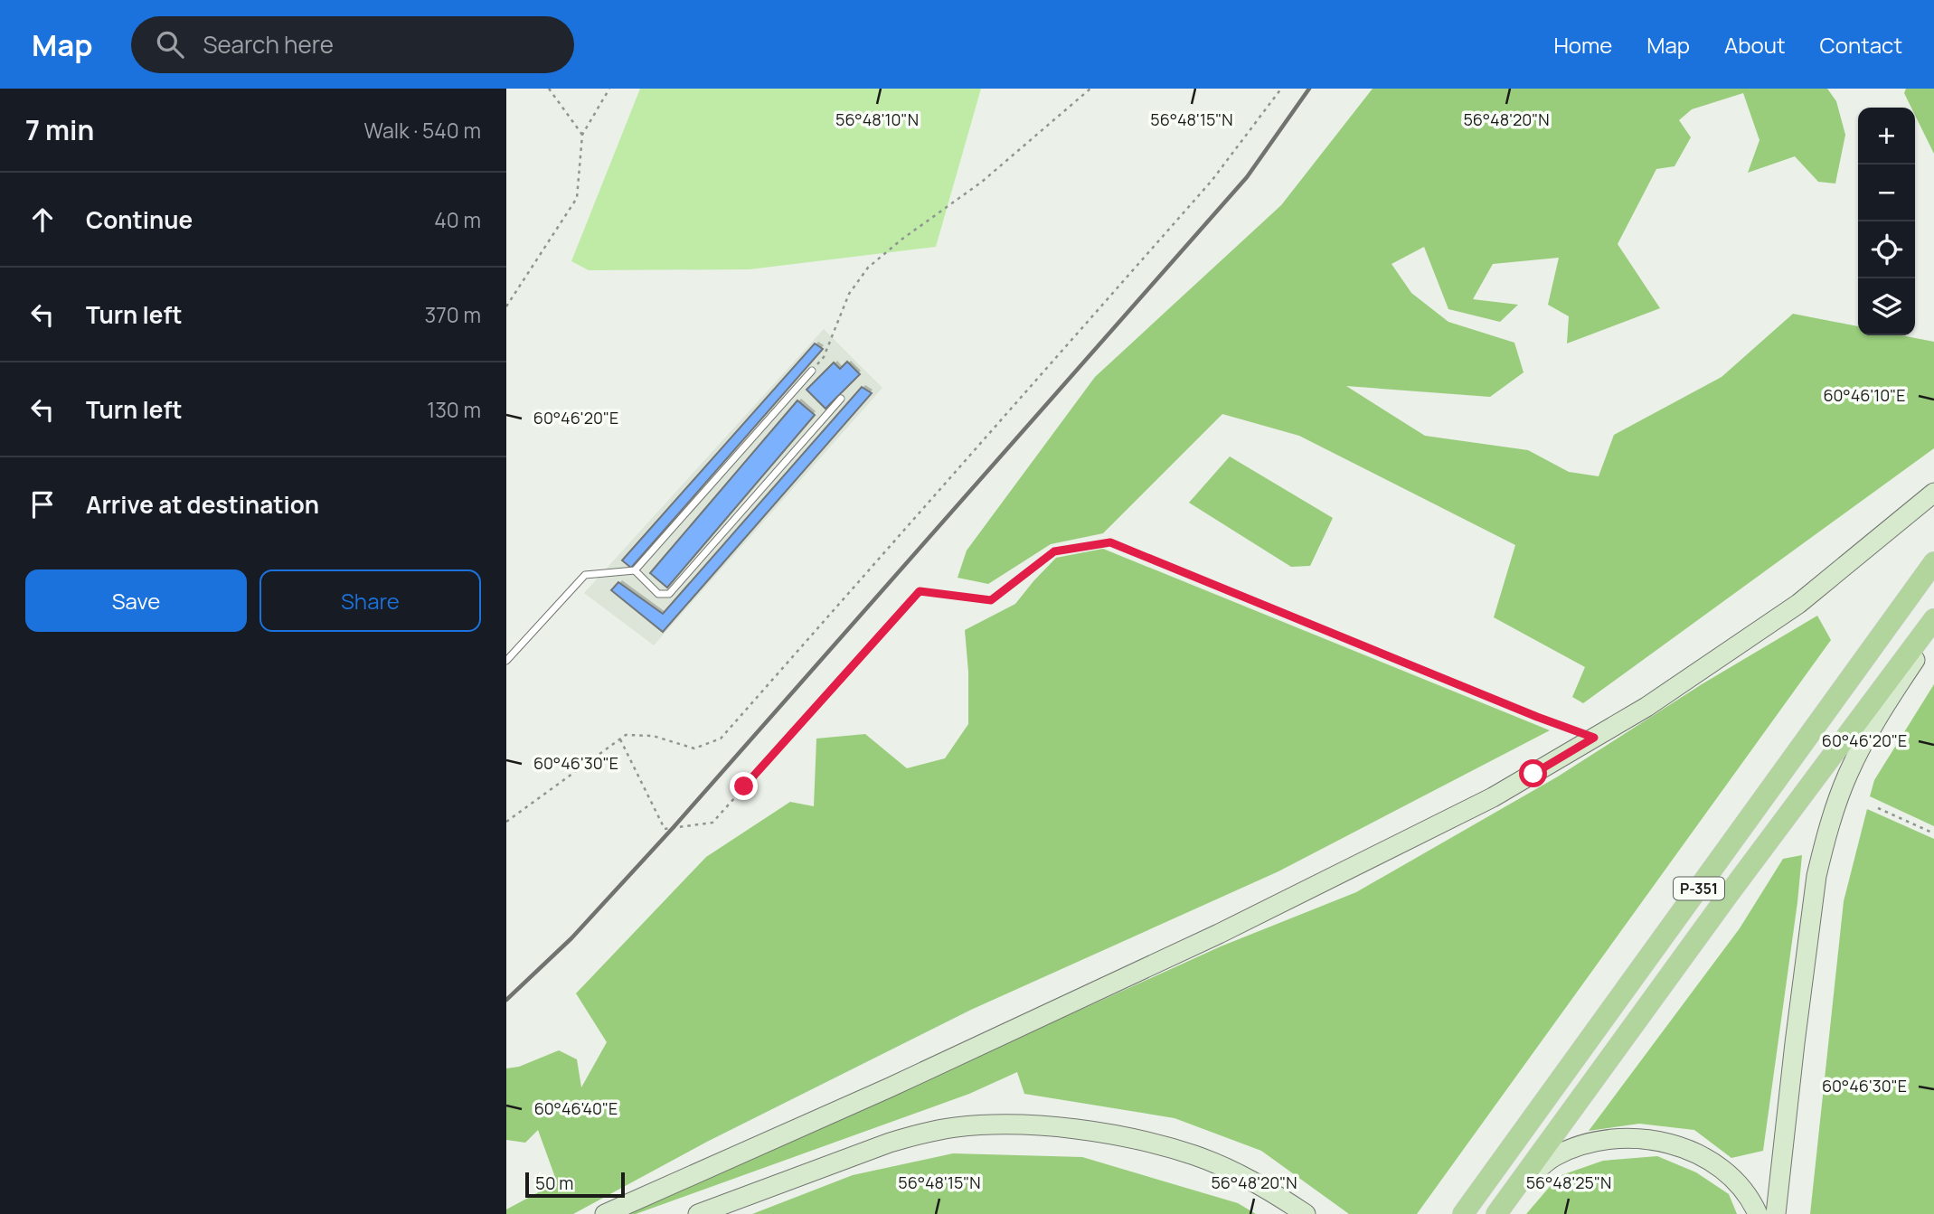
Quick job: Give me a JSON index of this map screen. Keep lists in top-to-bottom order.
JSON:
{
  "streets": {
    "main road": ["Р-351"]
  },
  "scale_bar": "50 m",
  "page": {
    "header": "Map",
    "search": "Search here",
    "nav": [
      "Home",
      "Map",
      "About",
      "Contact"
    ],
    "heading": ["7 min", "Walk · 540 m"],
    "map_buttons": ["+", "−"],
    "list": [
      ["Continue", "40 m"],
      ["Turn left", "370 m"],
      ["Turn left", "130 m"],
      "Arrive at destination"
    ],
    "buttons": ["Save", "Share"],
    "scale": "50 m"
  },
  "coordinates": [
    "56°48'10\"N",
    "56°48'15\"N",
    "56°48'20\"N",
    "60°46'10\"E",
    "60°46'20\"E",
    "60°46'30\"E",
    "60°46'40\"E",
    "56°48'25\"N"
  ]
}
